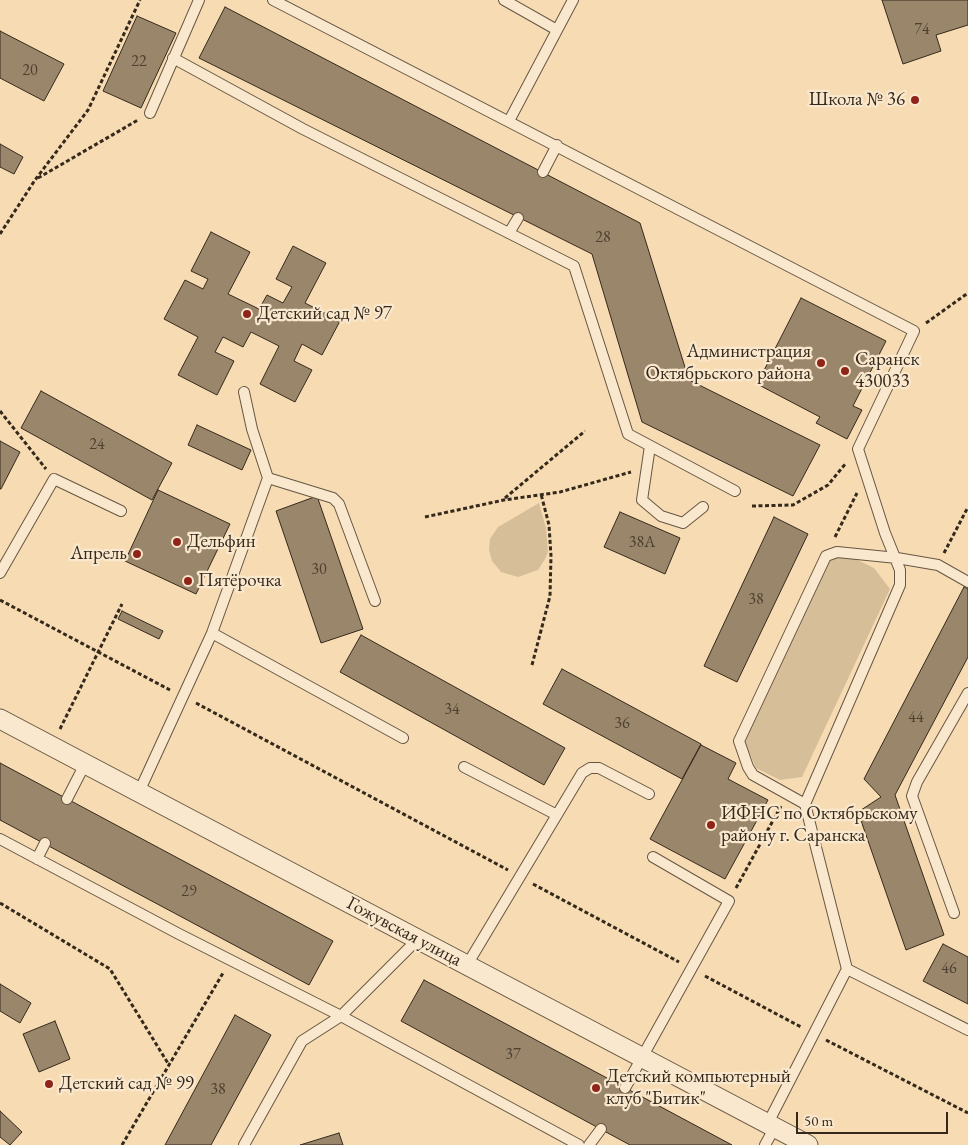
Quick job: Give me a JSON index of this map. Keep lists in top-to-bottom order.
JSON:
{
  "streets": {
    "street": ["Гожувская улица"]
  },
  "places": [
    "Школа № 36",
    "Детский сад № 97",
    "Администрация Октябрьского района",
    "Саранск 430033",
    "Дельфин",
    "Апрель",
    "Пятёрочка",
    "ИФНС по Октябрьскому району г. Саранска",
    "Детский сад № 99",
    "Детский компьютерный клуб \"Битик\""
  ],
  "house_numbers": [
    "74",
    "22",
    "20",
    "28",
    "24",
    "38А",
    "30",
    "38",
    "34",
    "44",
    "36",
    "29",
    "46",
    "37",
    "38"
  ],
  "scale_bar": "50 m"
}
